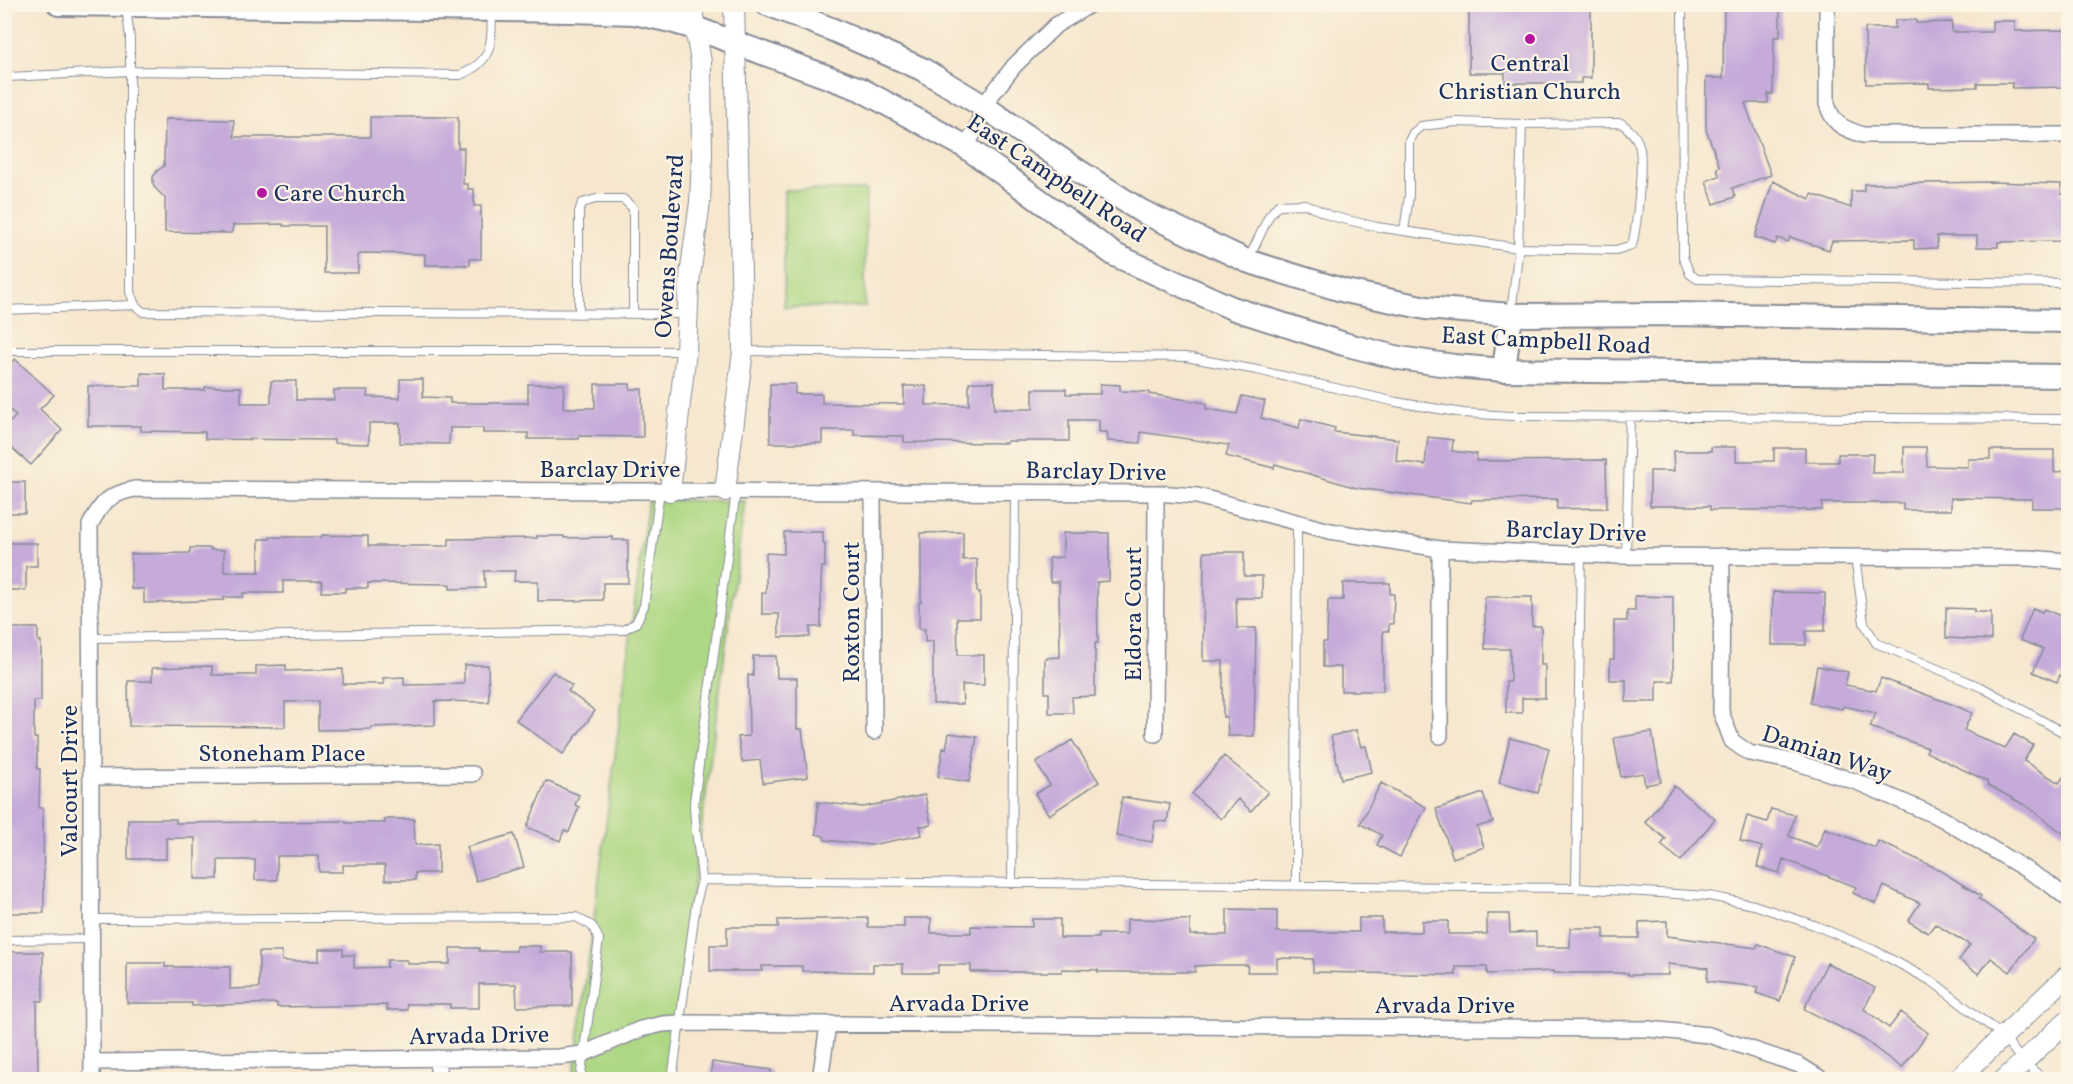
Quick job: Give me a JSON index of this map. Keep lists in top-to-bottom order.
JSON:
{
  "streets": {
    "main road": ["East Campbell Road"],
    "street": [
      "Owens Boulevard",
      "Barclay Drive",
      "Roxton Court",
      "Eldora Court",
      "Stoneham Place",
      "Damian Way",
      "Valcourt Drive",
      "Arvada Drive"
    ]
  },
  "crossings": [
    ["East Campbell Road", "Owens Boulevard"],
    ["Owens Boulevard", "Barclay Drive"],
    ["Barclay Drive", "Roxton Court"],
    ["Barclay Drive", "Eldora Court"],
    ["Barclay Drive", "Damian Way"],
    ["Barclay Drive", "Valcourt Drive"],
    ["Stoneham Place", "Valcourt Drive"],
    ["Valcourt Drive", "Arvada Drive"]
  ],
  "places": ["Central Christian Church", "Care Church"]
}
